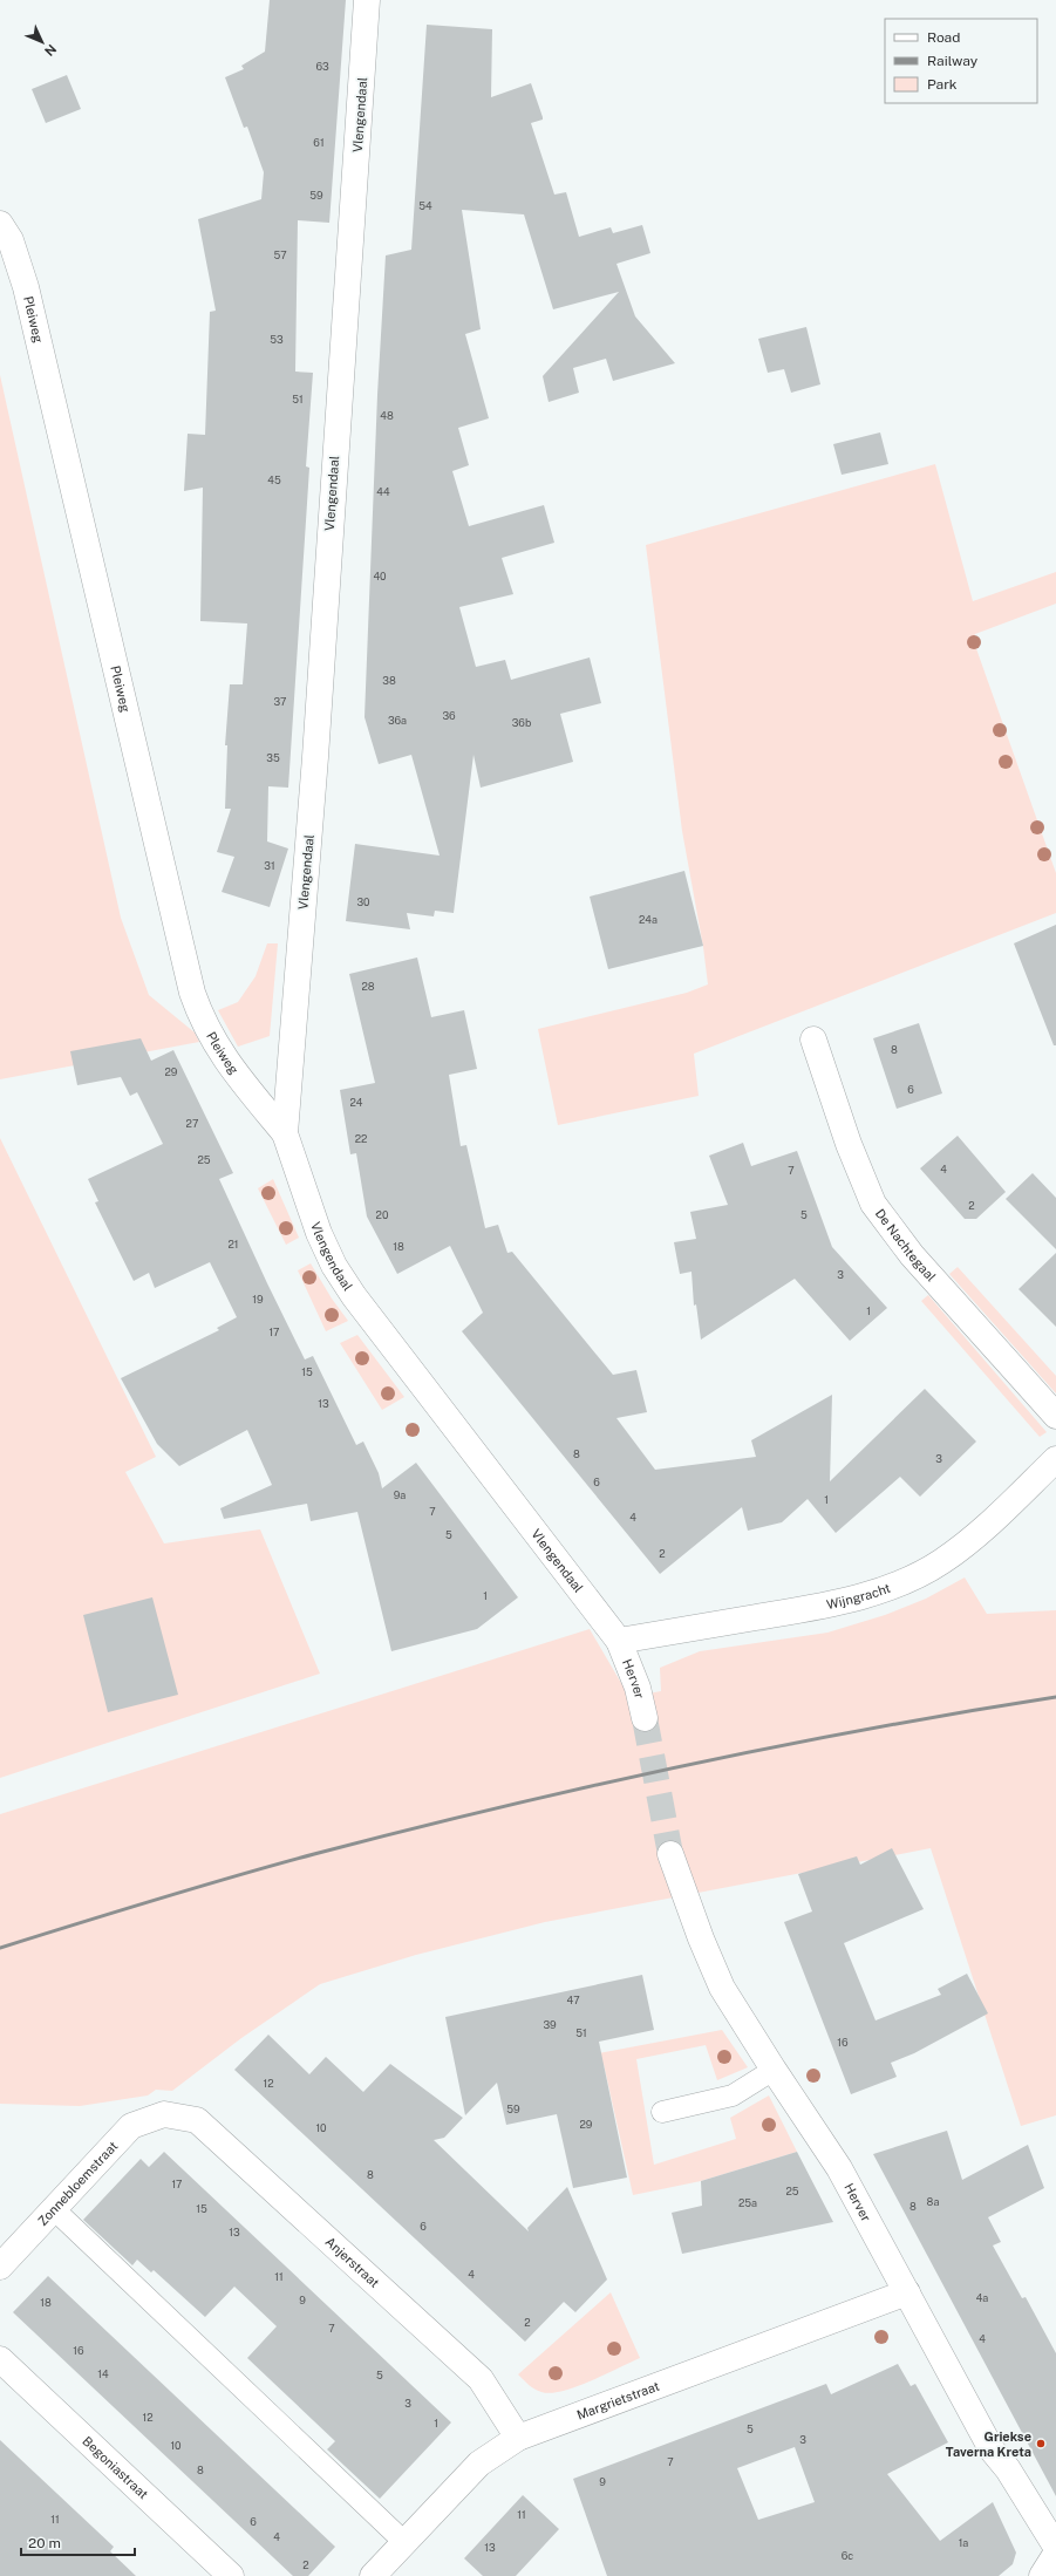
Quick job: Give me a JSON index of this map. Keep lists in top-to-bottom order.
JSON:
{
  "streets": {
    "street": [
      "Vlengendaal",
      "Pleiweg",
      "De Nachtegaal",
      "Wijngracht",
      "Herver",
      "Zonnebloemstraat",
      "Anjerstraat",
      "Margrietstraat",
      "Begoniastraat"
    ]
  },
  "crossings": [
    ["Vlengendaal", "Pleiweg"],
    ["Vlengendaal", "Wijngracht"],
    ["Vlengendaal", "Herver"],
    ["Wijngracht", "Herver"],
    ["Herver", "Margrietstraat"],
    ["Zonnebloemstraat", "Anjerstraat"],
    ["Anjerstraat", "Margrietstraat"]
  ],
  "places": ["Griekse Taverna Kreta"],
  "house_numbers": [
    "63",
    "61",
    "59",
    "54",
    "57",
    "53",
    "51",
    "48",
    "45",
    "44",
    "40",
    "38",
    "37",
    "36",
    "36a",
    "36b",
    "35",
    "31",
    "30",
    "24a",
    "28",
    "8",
    "29",
    "6",
    "24",
    "27",
    "22",
    "25",
    "4",
    "7",
    "2",
    "20",
    "5",
    "21",
    "18",
    "3",
    "19",
    "1",
    "17",
    "15",
    "13",
    "8",
    "3",
    "6",
    "9a",
    "1",
    "7",
    "4",
    "5",
    "2",
    "1",
    "47",
    "39",
    "51",
    "16",
    "12",
    "59",
    "29",
    "10",
    "8",
    "17",
    "25",
    "8a",
    "25a",
    "8",
    "15",
    "6",
    "13",
    "4",
    "11",
    "4a",
    "9",
    "18",
    "2",
    "7",
    "4",
    "16",
    "14",
    "5",
    "3",
    "12",
    "1",
    "5",
    "3",
    "10",
    "7",
    "8",
    "9",
    "11",
    "11",
    "6",
    "4",
    "1a",
    "13",
    "6c",
    "2"
  ],
  "legend": ["Road", "Railway", "Park"],
  "scale_bar": "20 m",
  "north": "bottom right"
}
